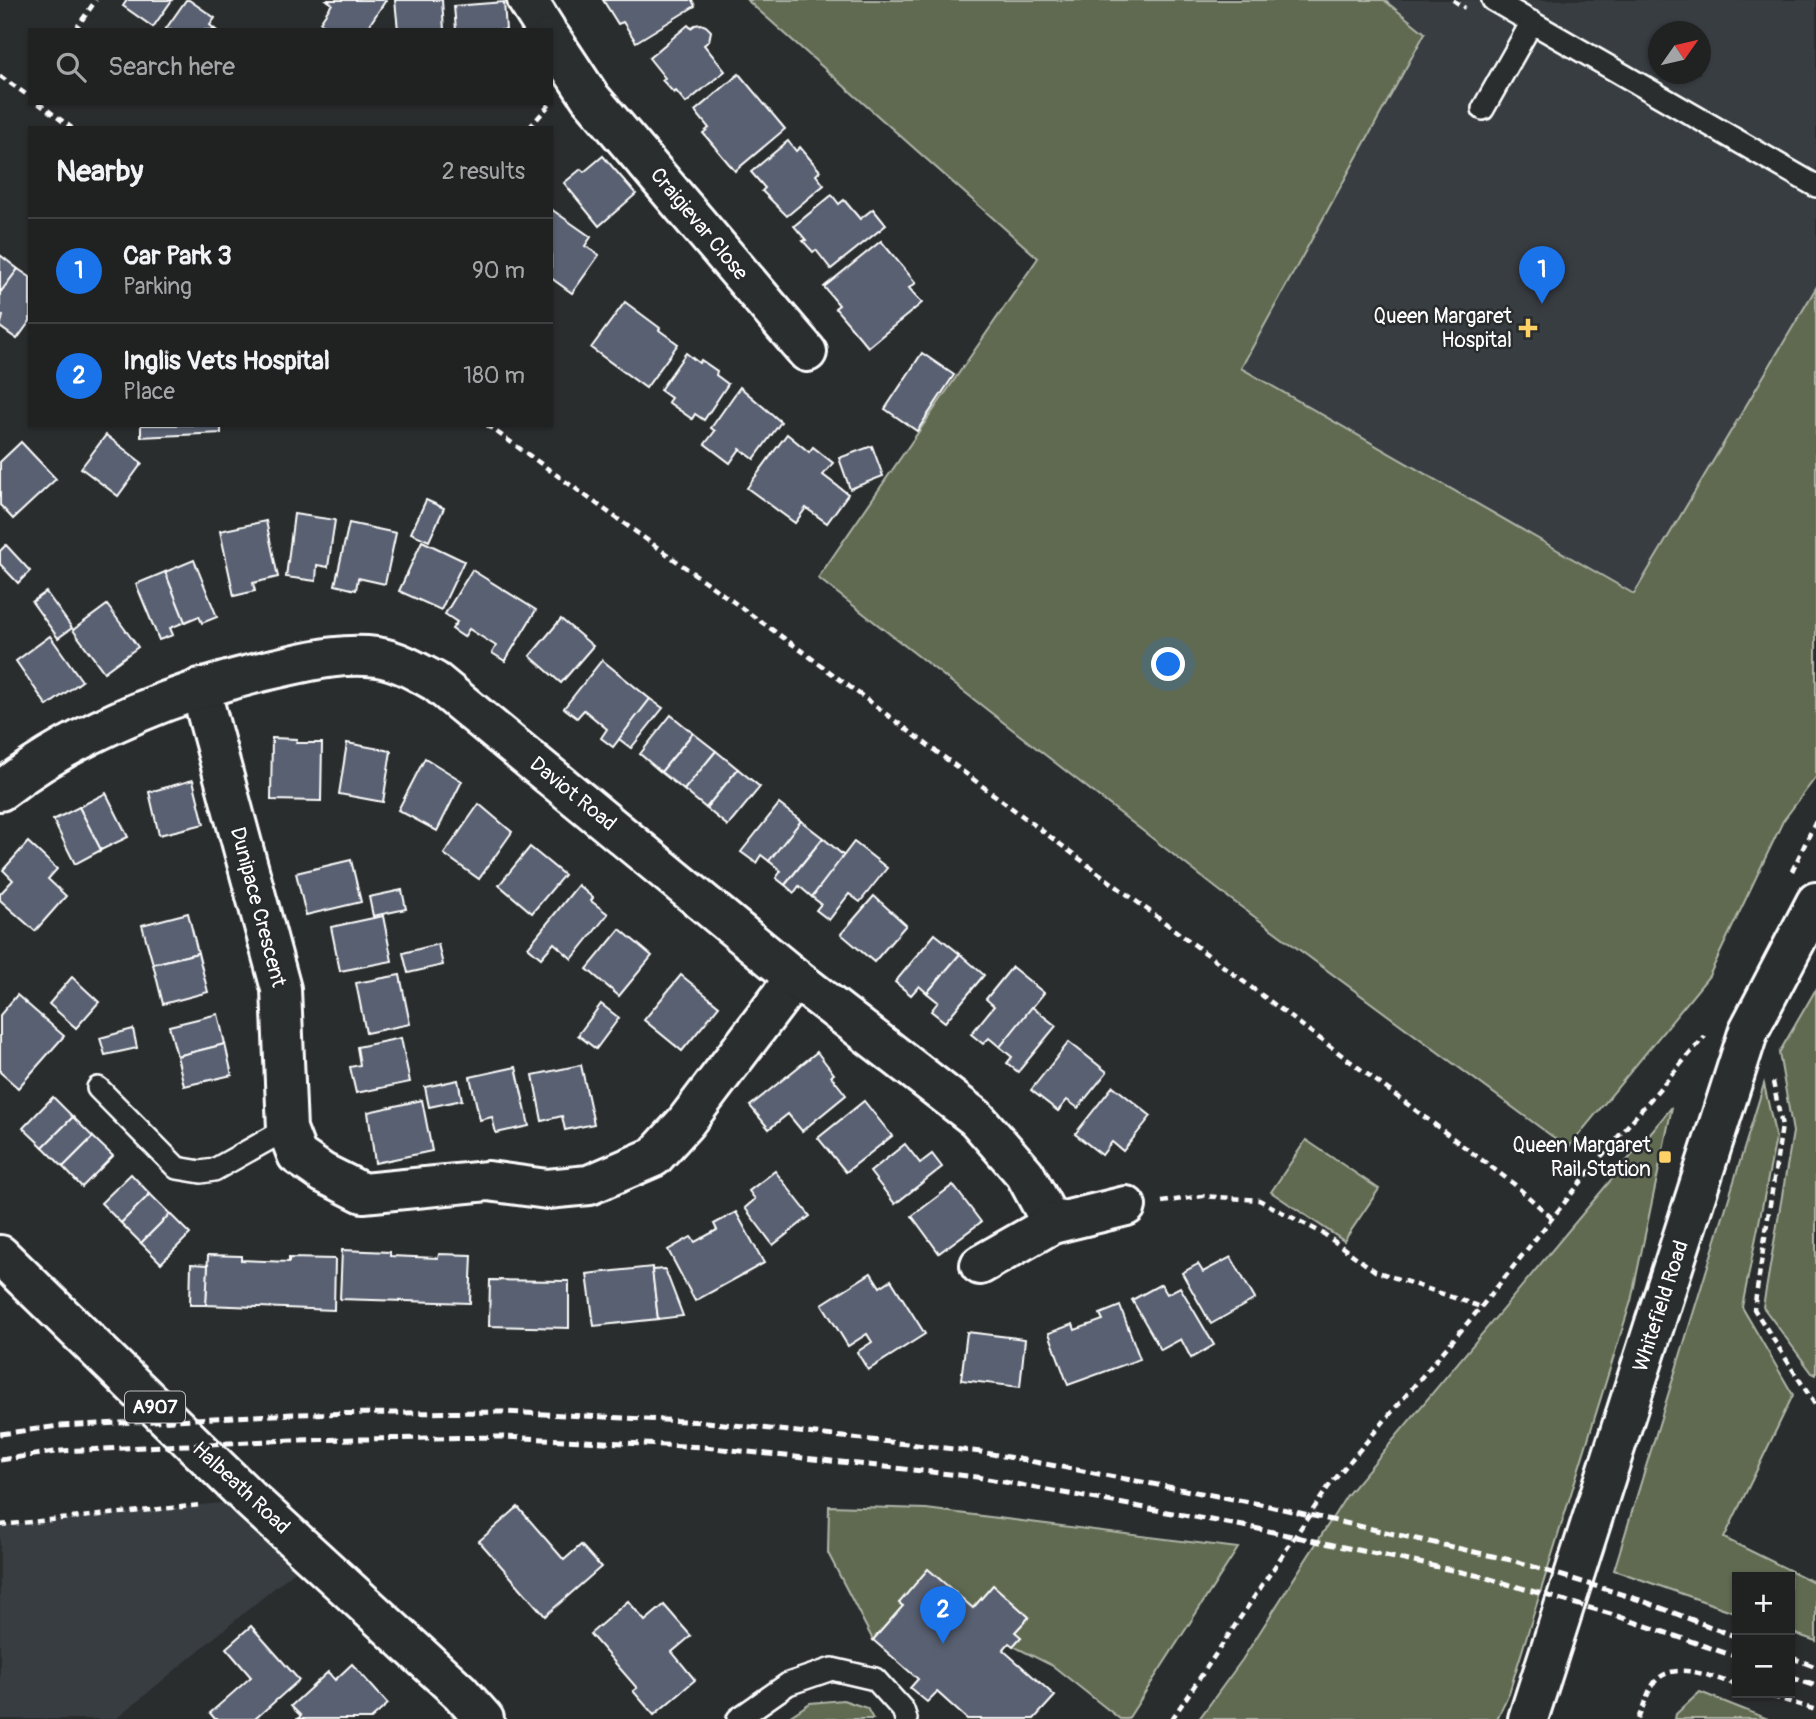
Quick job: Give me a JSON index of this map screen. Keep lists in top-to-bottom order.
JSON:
{
  "streets": {
    "street": [
      "Craigievar Close",
      "Daviot Road",
      "Dunipace Crescent",
      "Whitefield Road",
      "A907",
      "Halbeath Road"
    ]
  },
  "crossings": [
    ["Daviot Road", "Dunipace Crescent"]
  ],
  "places": {
    "health": ["Queen Margaret Hospital"],
    "transit": ["Queen Margaret Rail Station"]
  },
  "north": "top right",
  "page": {
    "search": "Search here",
    "heading": ["Nearby", "2 results"],
    "list": [
      {
        "mark": "1",
        "name": "Car Park 3",
        "note": "Parking",
        "value": "90 m"
      },
      {
        "mark": "2",
        "name": "Inglis Vets Hospital",
        "note": "Place",
        "value": "180 m"
      }
    ],
    "pins": ["1", "2"],
    "map_buttons": ["+", "−"]
  }
}
